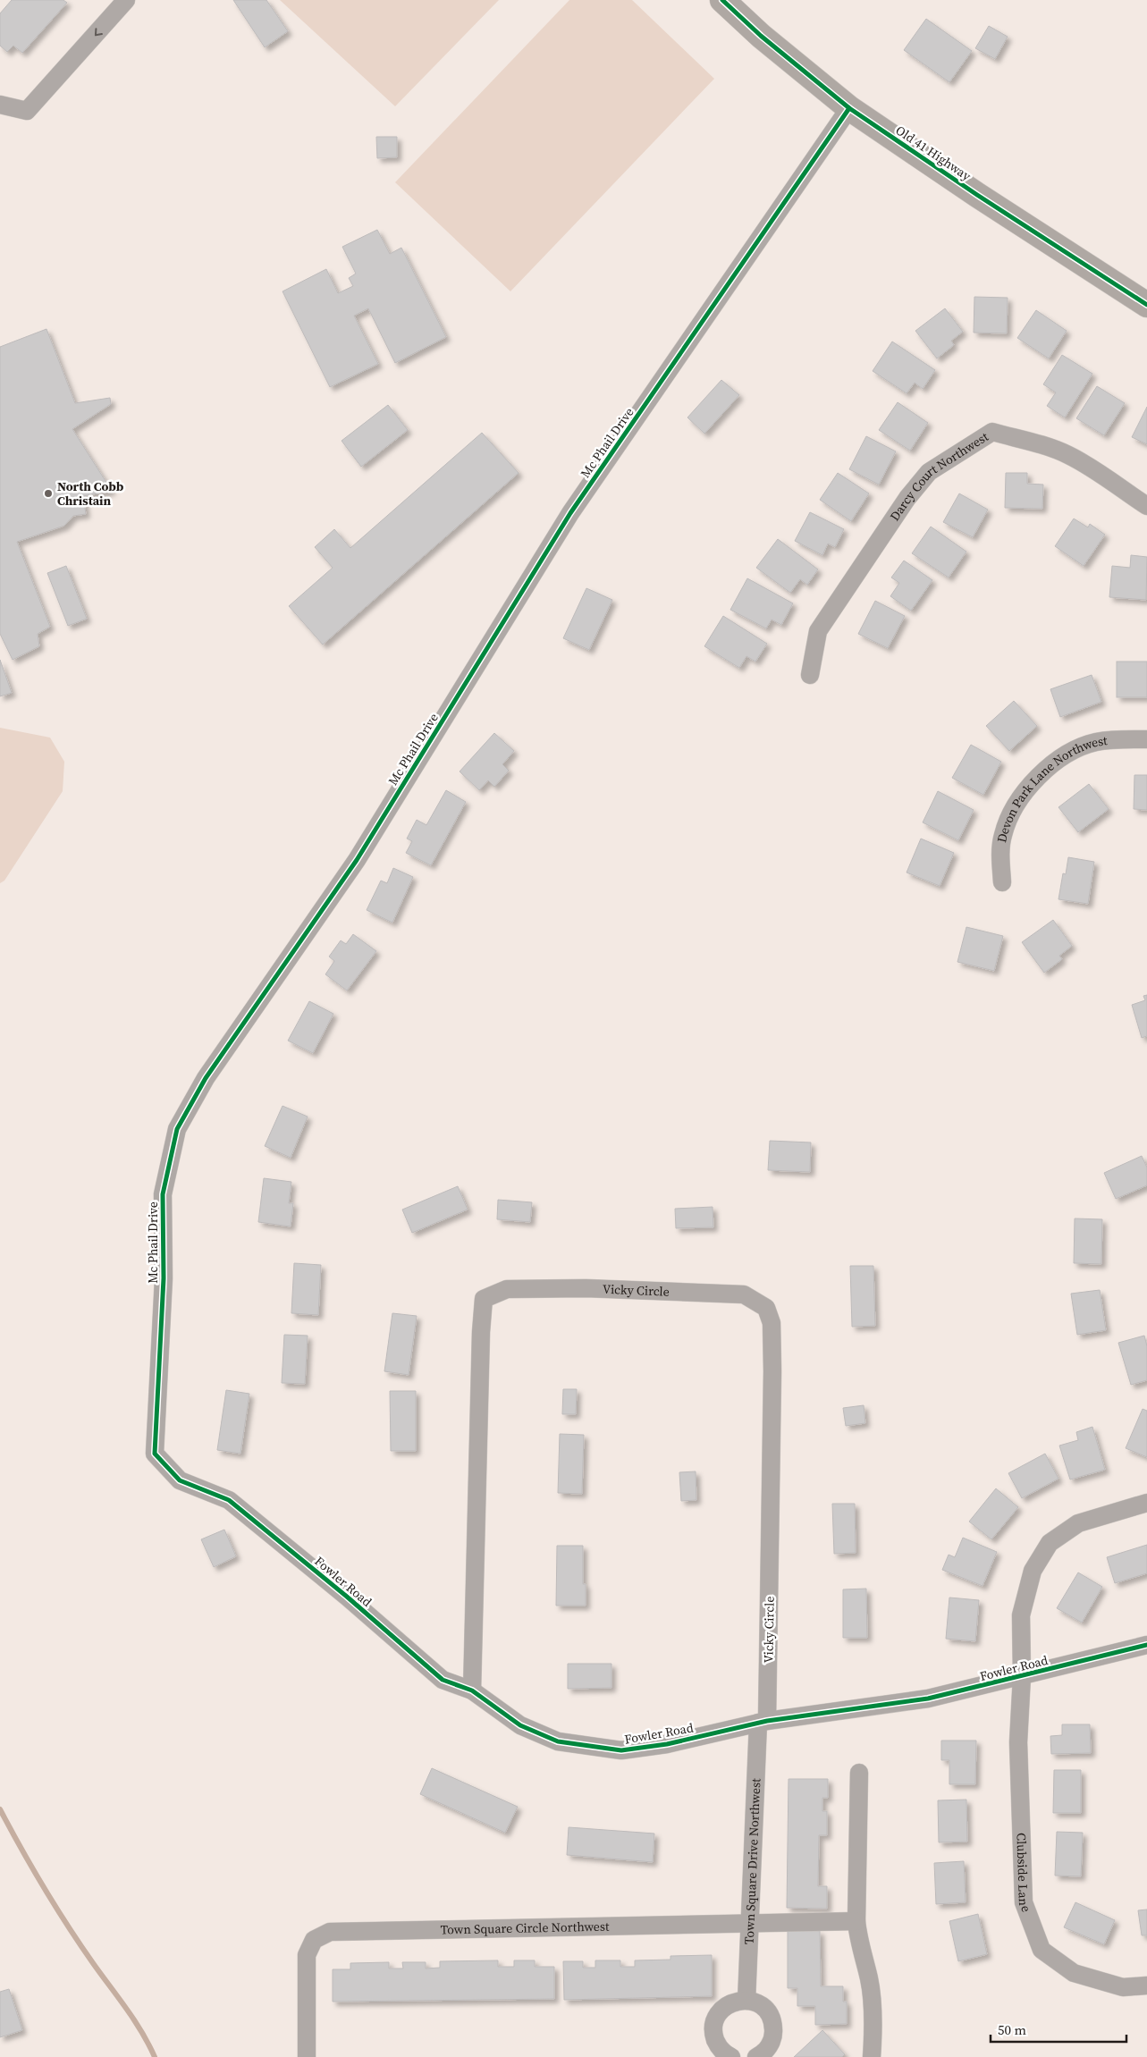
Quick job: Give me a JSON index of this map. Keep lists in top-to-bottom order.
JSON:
{
  "streets": {
    "main road": ["Old 41 Highway"],
    "street": [
      "Mc Phail Drive",
      "Darcy Court Northwest",
      "Devon Park Lane Northwest",
      "Vicky Circle",
      "Fowler Road",
      "Town Square Drive Northwest",
      "Clubside Lane",
      "Town Square Circle Northwest"
    ]
  },
  "crossings": [
    ["Old 41 Highway", "Mc Phail Drive"],
    ["Mc Phail Drive", "Fowler Road"],
    ["Vicky Circle", "Fowler Road"],
    ["Vicky Circle", "Town Square Drive Northwest"],
    ["Fowler Road", "Town Square Drive Northwest"],
    ["Fowler Road", "Clubside Lane"],
    ["Town Square Drive Northwest", "Town Square Circle Northwest"]
  ],
  "places": ["North Cobb Christain"],
  "scale_bar": "50 m"
}
